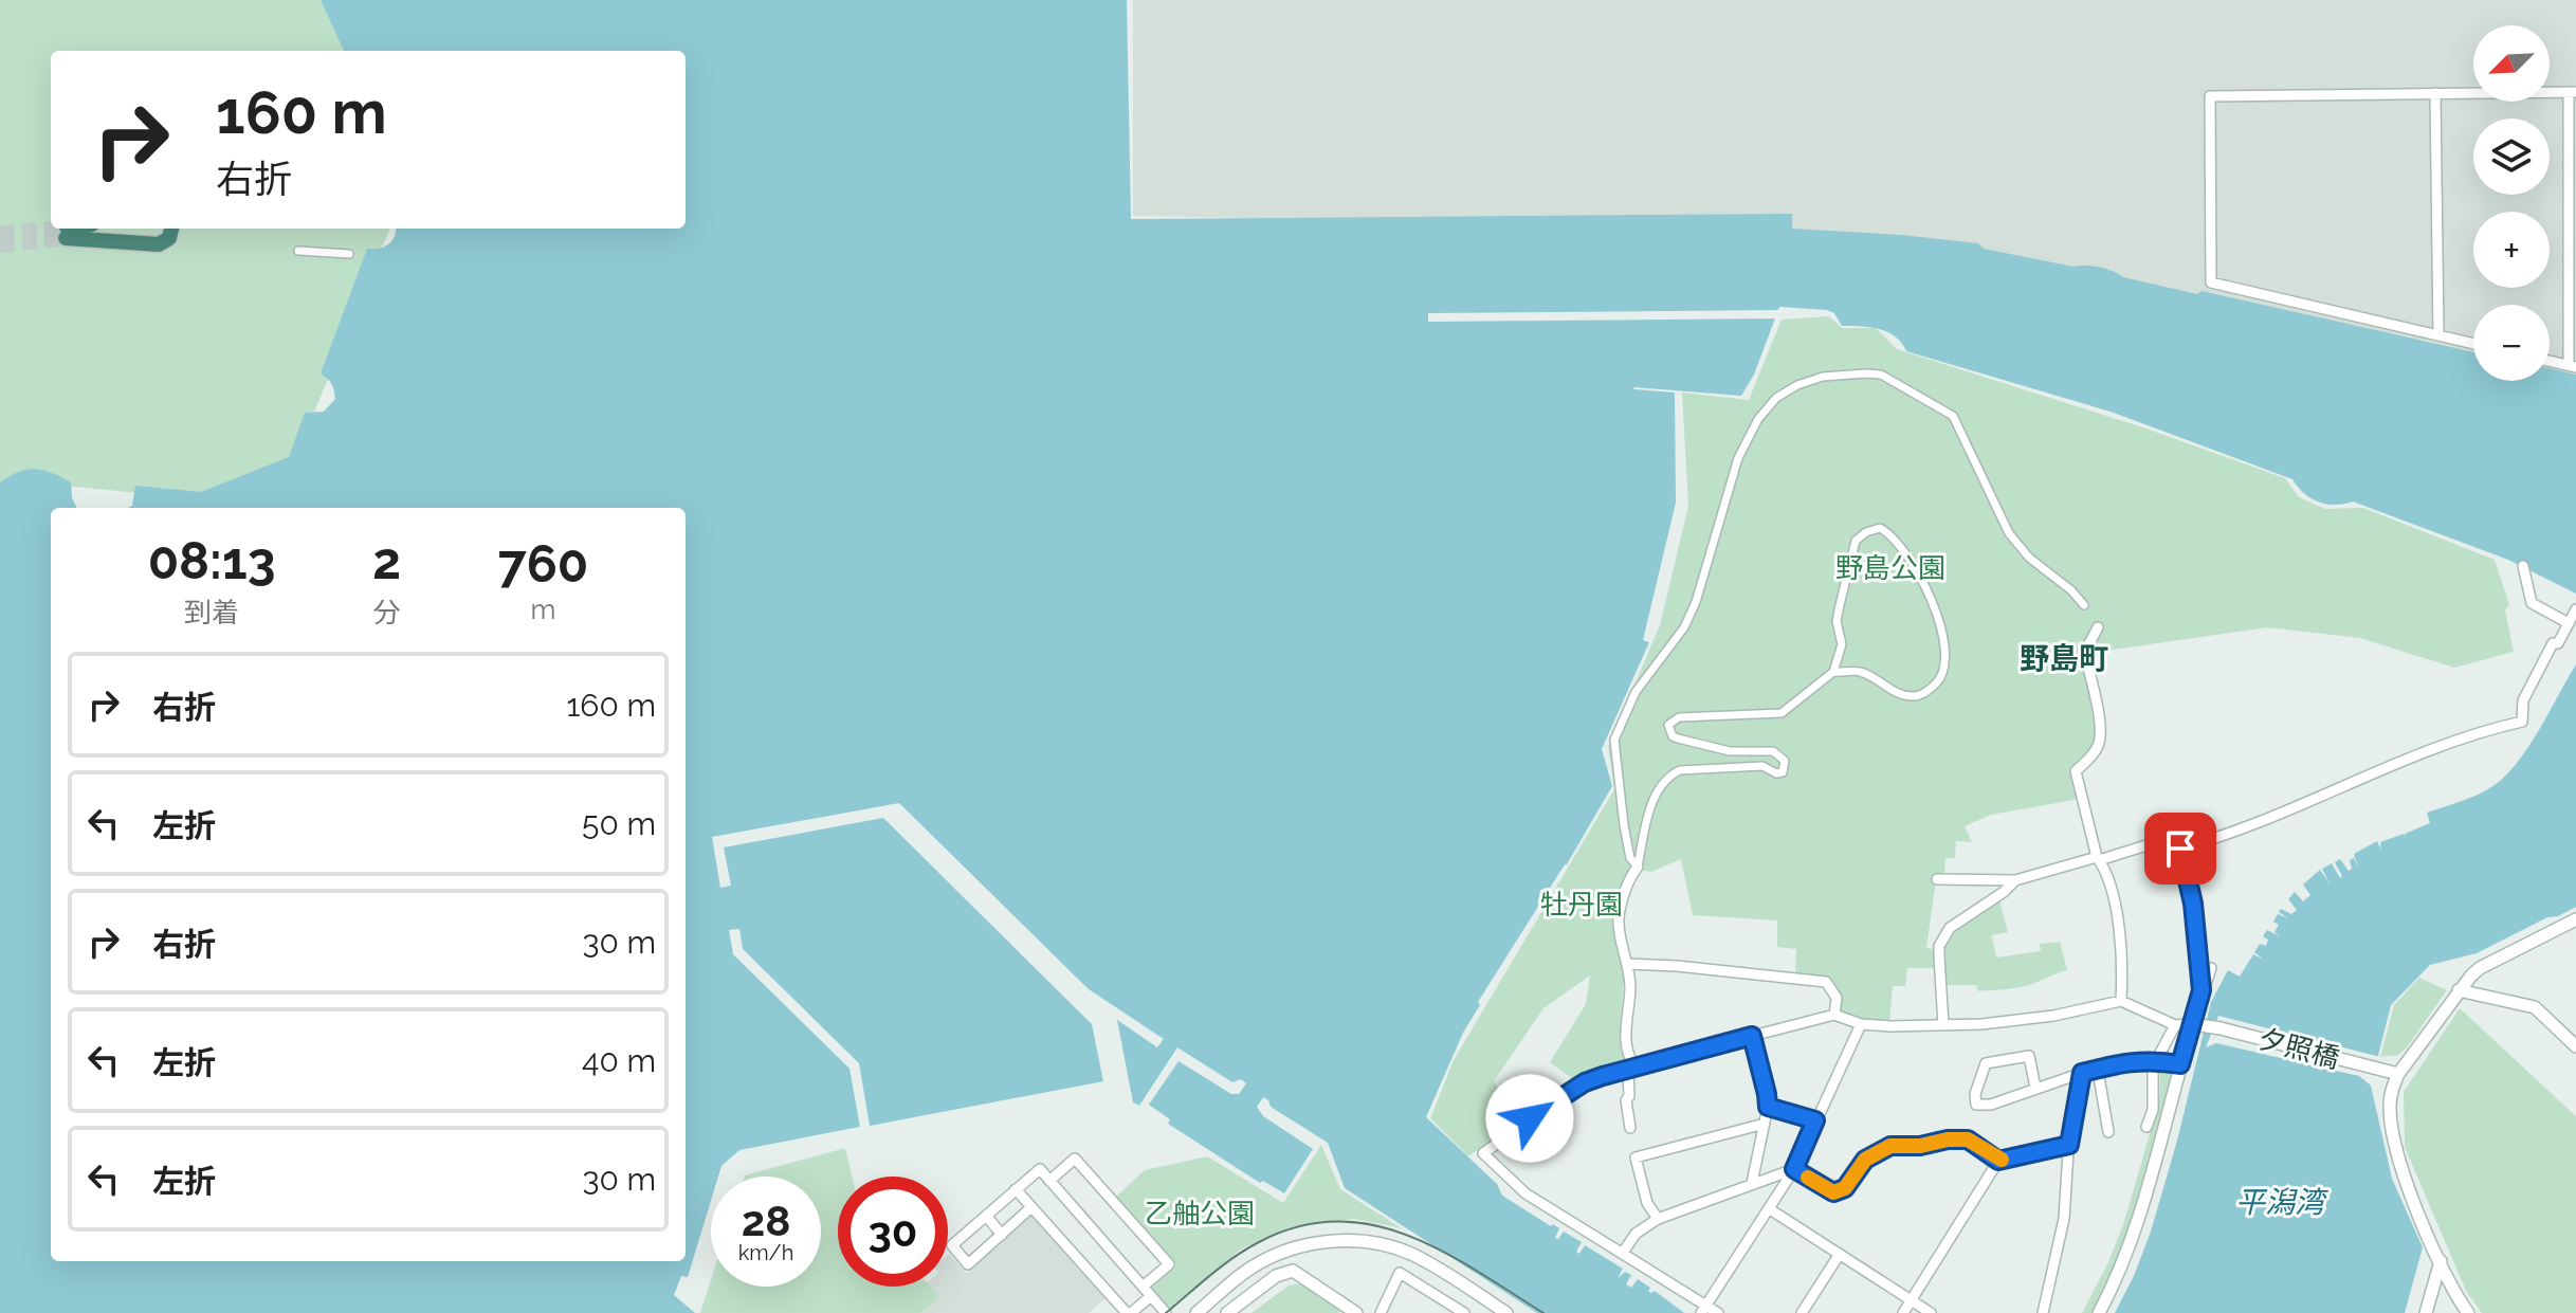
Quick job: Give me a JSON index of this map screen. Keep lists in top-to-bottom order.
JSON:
{
  "streets": {
    "street": ["夕照橋"]
  },
  "districts": ["野島町"],
  "water": ["平潟湾"],
  "parks": ["野島公園", "牡丹園", "乙舳公園"],
  "north": "bottom left",
  "page": {
    "map_buttons": ["+", "−"],
    "turn": ["160 m", "右折"],
    "eta": [
      "08:13",
      "到着",
      "2",
      "分",
      "760",
      "m"
    ],
    "list": [
      {
        "name": "右折",
        "value": "160 m"
      },
      {
        "name": "左折",
        "value": "50 m"
      },
      {
        "name": "右折",
        "value": "30 m"
      },
      {
        "name": "左折",
        "value": "40 m"
      },
      {
        "name": "左折",
        "value": "30 m"
      }
    ],
    "speed": "28 km/h",
    "limit": "30"
  }
}
